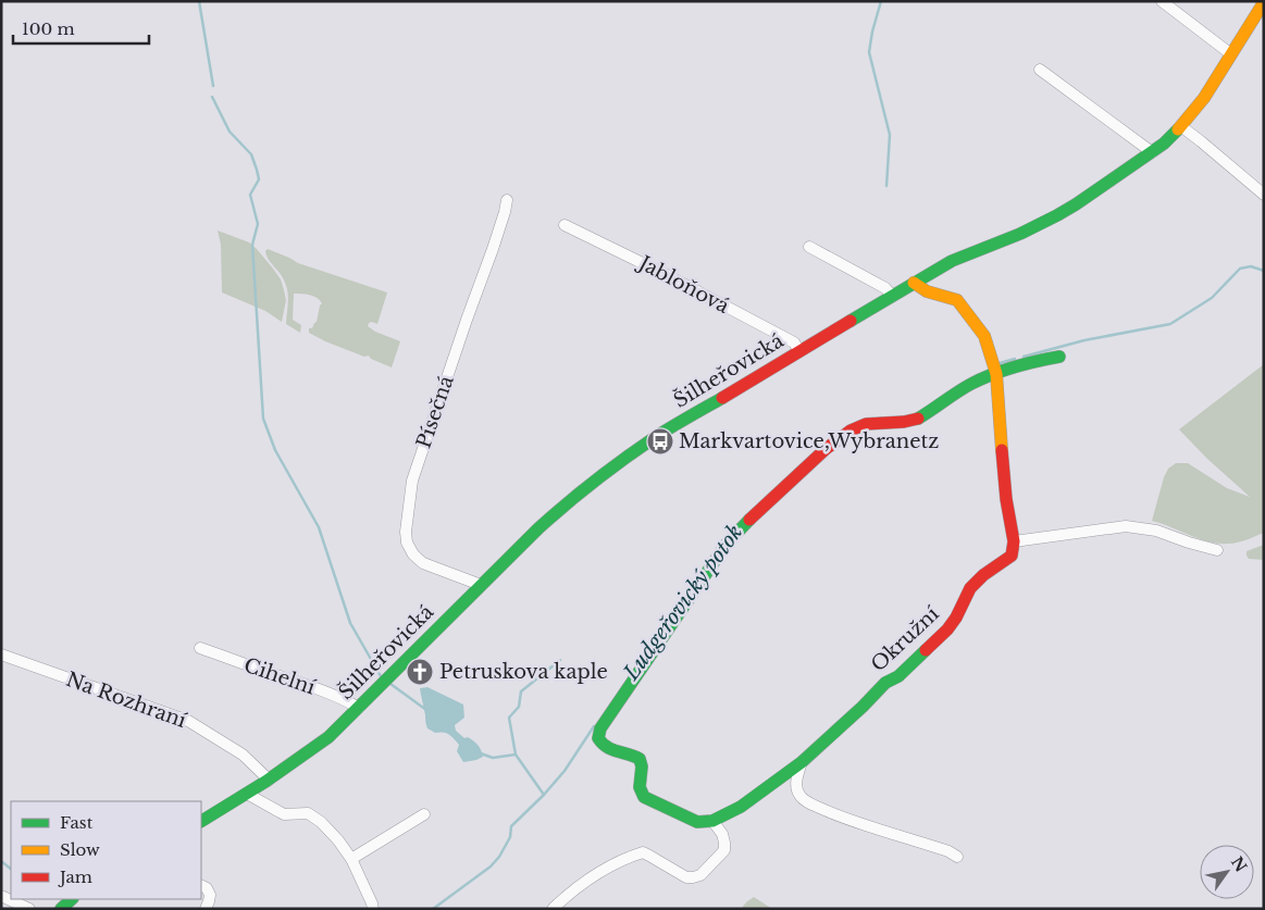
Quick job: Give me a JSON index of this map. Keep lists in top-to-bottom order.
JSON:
{
  "streets": {
    "street": [
      "Jabloňová",
      "Šilheřovická",
      "Písečná",
      "Okružní",
      "Cihelní",
      "Na Rozhraní"
    ]
  },
  "crossings": [
    ["Jabloňová", "Šilheřovická"],
    ["Šilheřovická", "Písečná"],
    ["Šilheřovická", "Cihelní"],
    ["Šilheřovická", "Na Rozhraní"]
  ],
  "water": ["Ludgeřovický potok"],
  "places": {
    "bus stop": ["Markvartovice,Wybranetz"],
    "church": ["Petruskova kaple"]
  },
  "legend": ["Fast", "Slow", "Jam"],
  "scale_bar": "100 m",
  "north": "top right"
}
